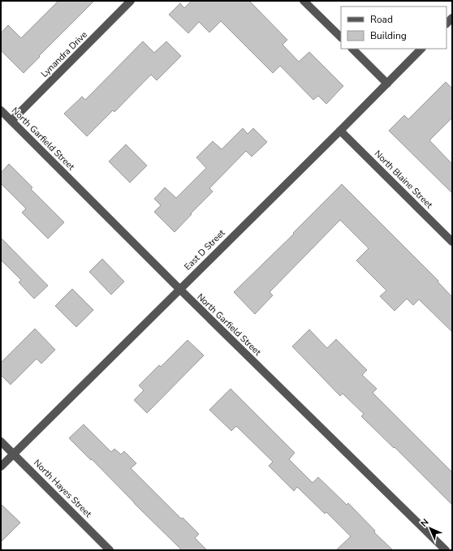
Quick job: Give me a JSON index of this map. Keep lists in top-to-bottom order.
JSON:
{
  "streets": {
    "street": [
      "Lynandra Drive",
      "North Garfield Street",
      "North Blaine Street",
      "East D Street",
      "North Hayes Street"
    ]
  },
  "crossings": [
    ["Lynandra Drive", "North Garfield Street"],
    ["North Garfield Street", "East D Street"],
    ["North Blaine Street", "East D Street"],
    ["East D Street", "North Hayes Street"]
  ],
  "legend": ["Road", "Building"],
  "north": "top left"
}
